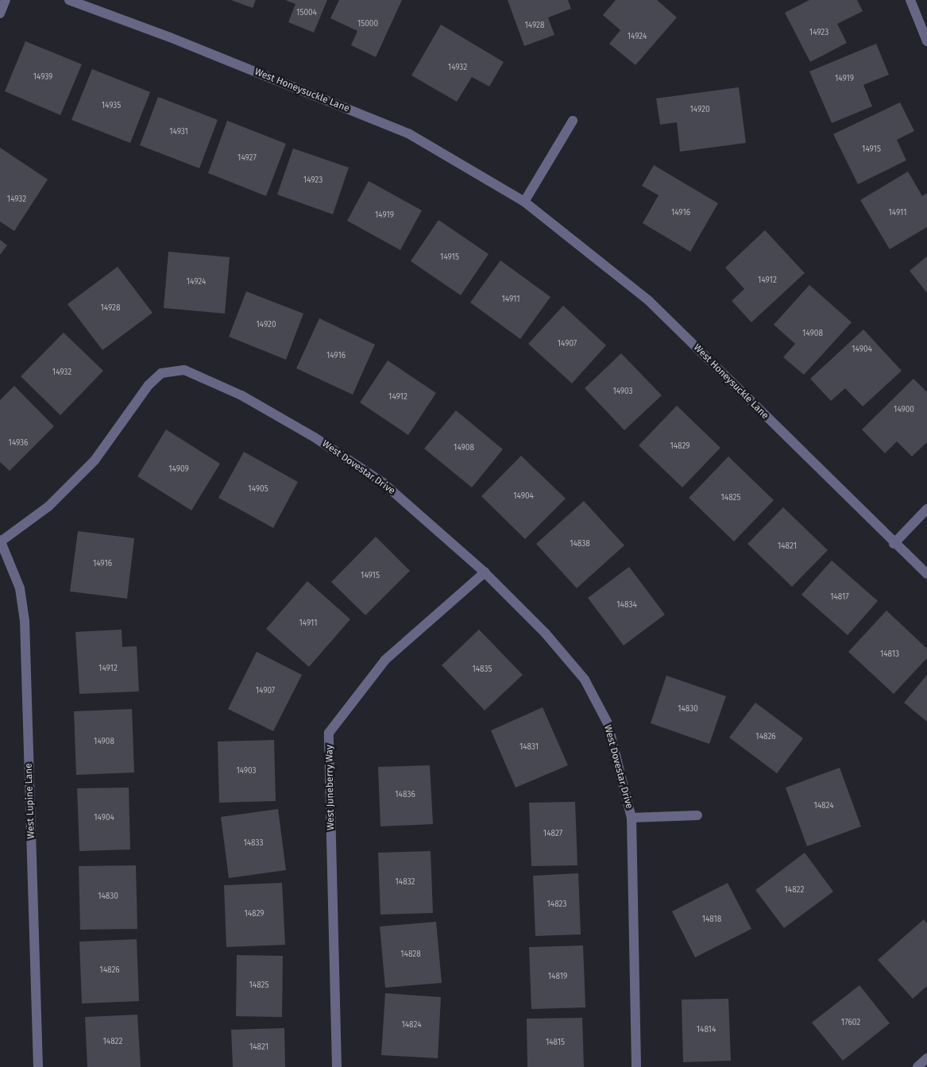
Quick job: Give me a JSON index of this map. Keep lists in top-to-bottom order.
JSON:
{
  "streets": {
    "street": [
      "West Honeysuckle Lane",
      "West Dovestar Drive",
      "West Juneberry Way",
      "West Lupine Lane"
    ]
  },
  "crossings": [
    ["West Dovestar Drive", "West Juneberry Way"],
    ["West Dovestar Drive", "West Lupine Lane"]
  ],
  "house_numbers": [
    "15004",
    "15000",
    "14928",
    "14923",
    "14924",
    "14932",
    "14939",
    "14919",
    "14935",
    "14920",
    "14931",
    "14915",
    "14927",
    "14923",
    "14932",
    "14916",
    "14911",
    "14919",
    "14915",
    "14912",
    "14924",
    "14911",
    "14928",
    "14920",
    "14908",
    "14907",
    "14904",
    "14916",
    "14932",
    "14903",
    "14912",
    "14900",
    "14936",
    "14829",
    "14908",
    "14909",
    "14905",
    "14904",
    "14825",
    "14838",
    "14821",
    "14916",
    "14915",
    "14817",
    "14834",
    "14911",
    "14813",
    "14912",
    "14835",
    "14907",
    "14830",
    "14826",
    "14908",
    "14831",
    "14903",
    "14836",
    "14824",
    "14904",
    "14827",
    "14833",
    "14832",
    "14822",
    "14830",
    "14823",
    "14829",
    "14818",
    "14828",
    "14826",
    "14819",
    "14825",
    "17602",
    "14824",
    "14814",
    "14822",
    "14815",
    "14821"
  ]
}
